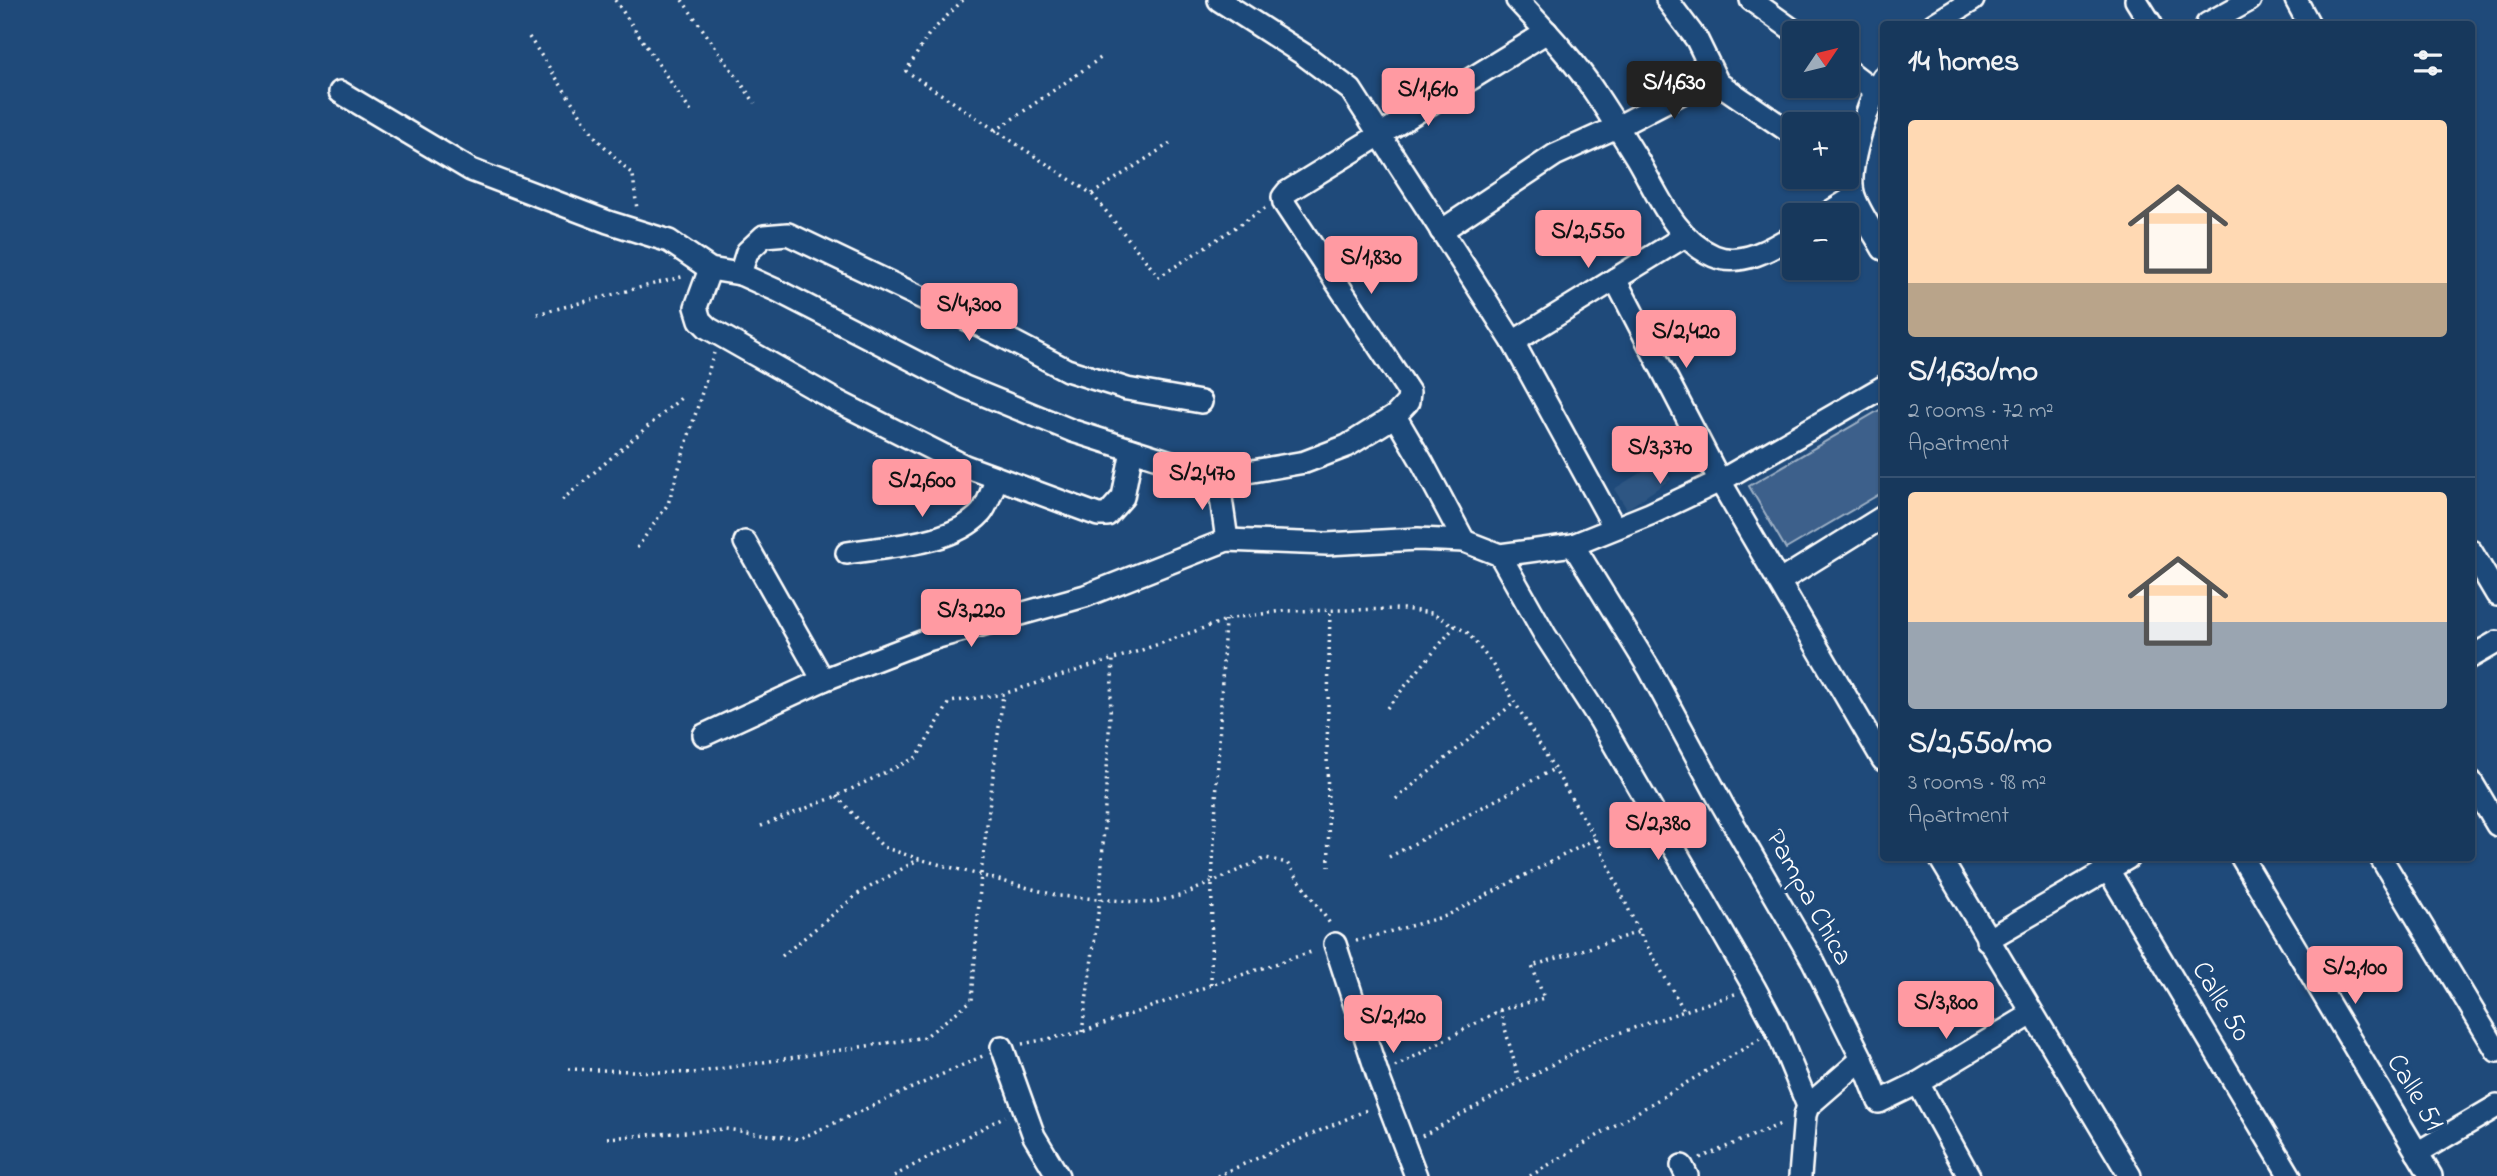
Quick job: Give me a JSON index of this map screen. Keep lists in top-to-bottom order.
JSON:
{
  "streets": {
    "street": ["Pampa Chica", "Calle 50", "Calle 51"]
  },
  "north": "top right",
  "page": {
    "map_buttons": ["+", "−"],
    "heading": "14 homes",
    "price": [
      "S/1,630",
      "S/1,610",
      "S/2,550",
      "S/1,830",
      "S/4,300",
      "S/2,420",
      "S/3,370",
      "S/2,470",
      "S/2,600",
      "S/3,220",
      "S/2,380",
      "S/2,100",
      "S/3,800",
      "S/2,120"
    ],
    "list": [
      {
        "name": "S/1,630/mo",
        "note": "2 rooms · 72 m² · Apartment"
      },
      {
        "name": "S/2,550/mo",
        "note": "3 rooms · 98 m² · Apartment"
      }
    ]
  }
}
